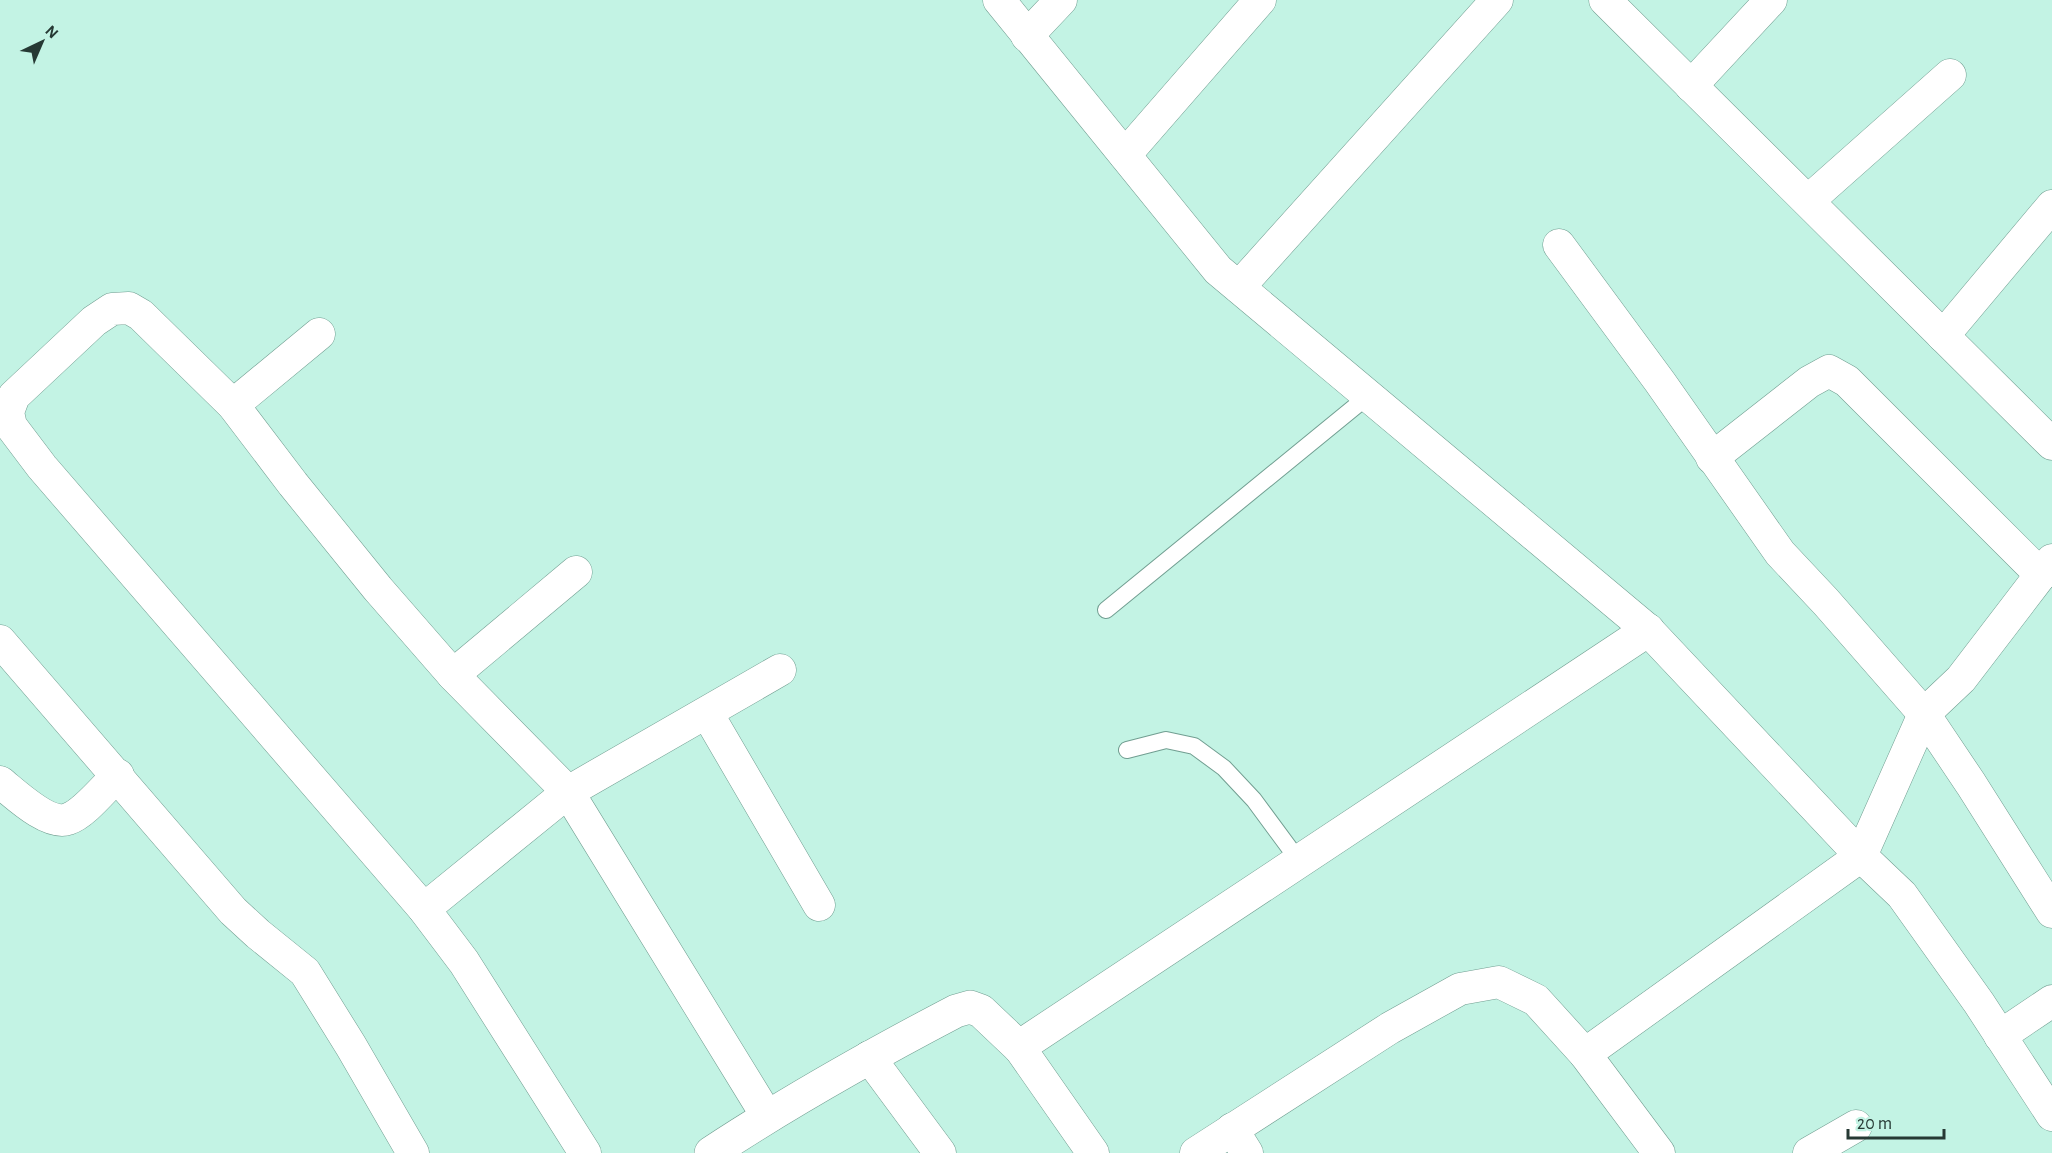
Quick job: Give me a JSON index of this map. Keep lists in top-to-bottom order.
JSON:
{
  "scale_bar": "20 m",
  "north": "top right"
}
